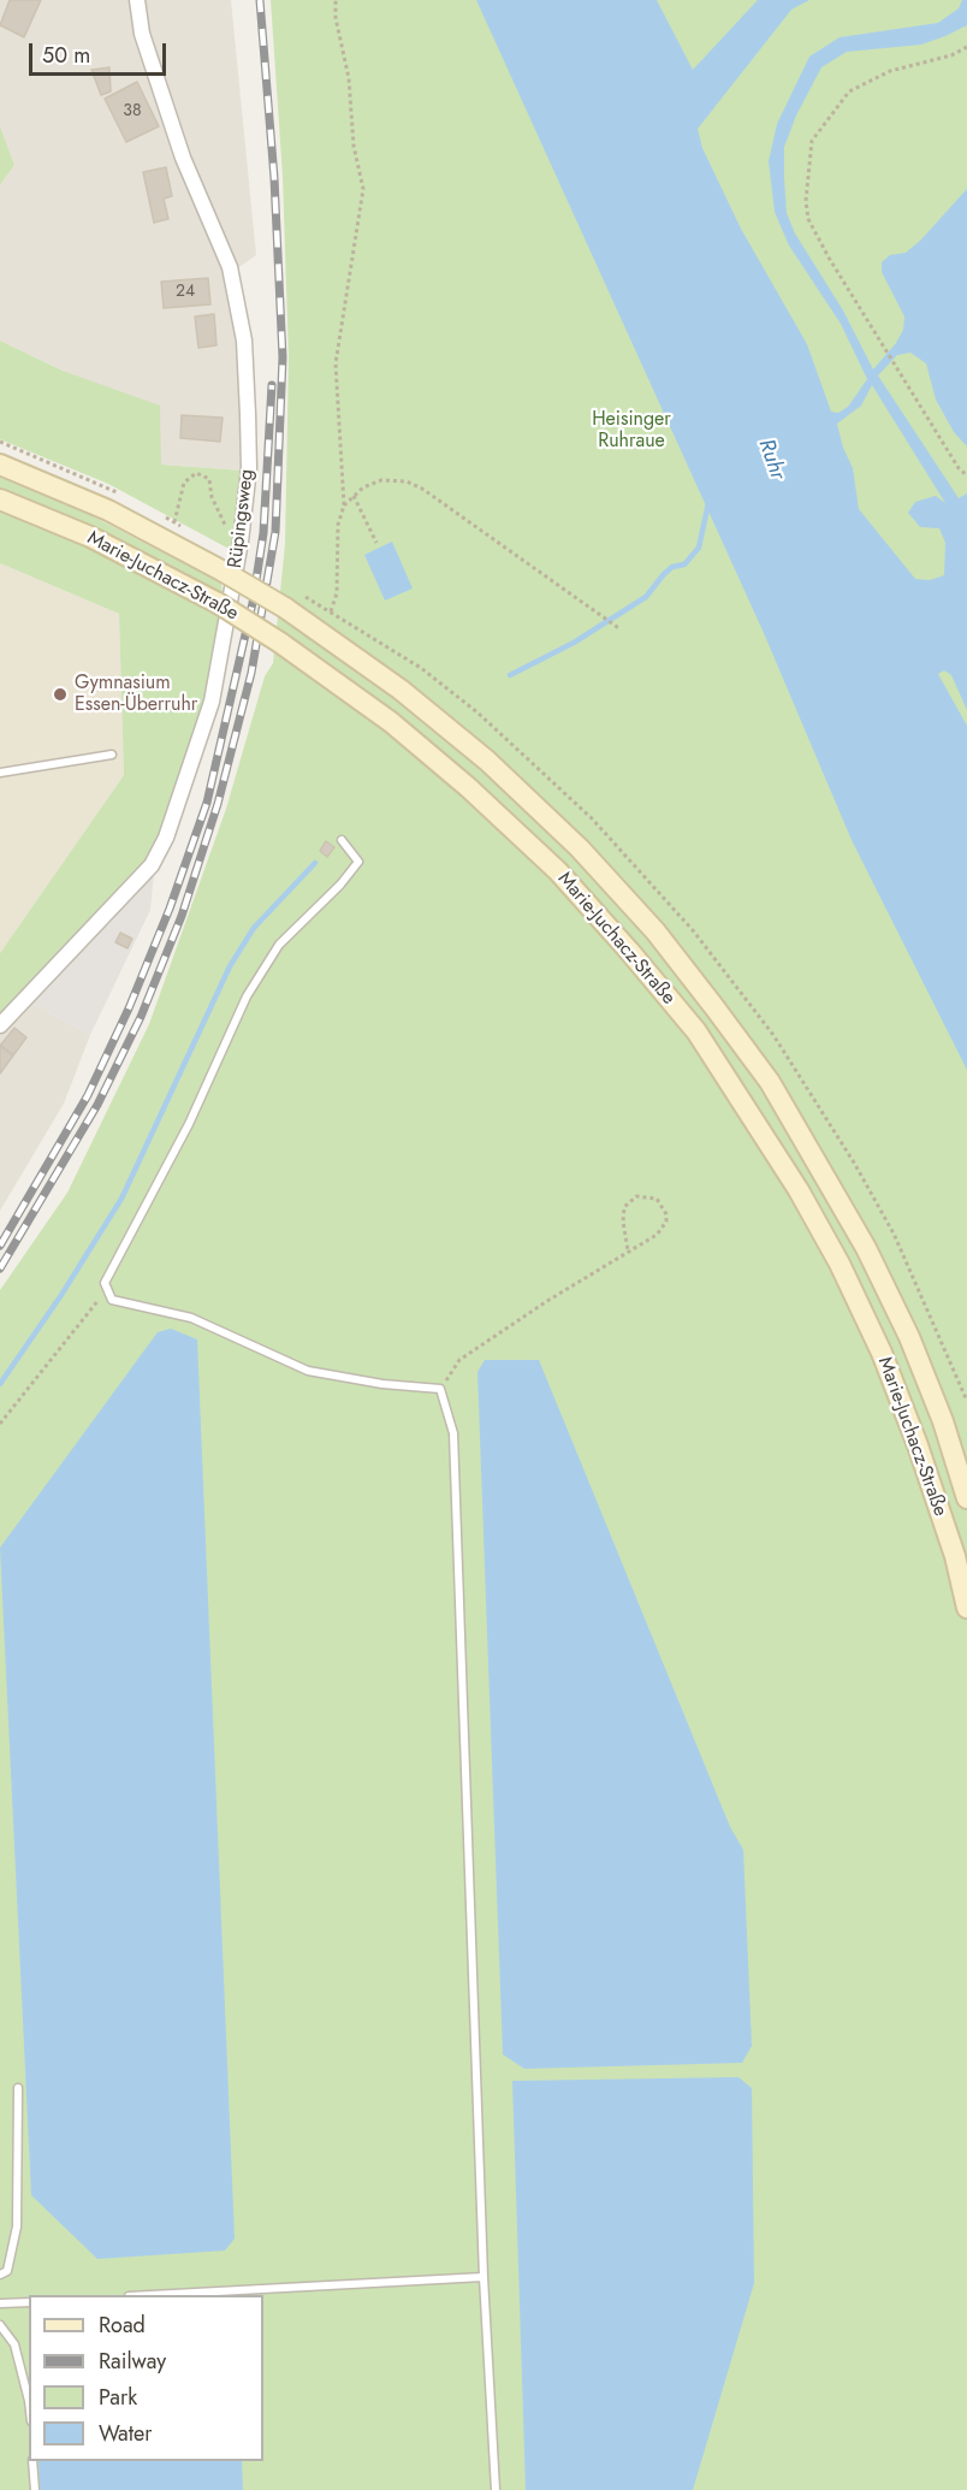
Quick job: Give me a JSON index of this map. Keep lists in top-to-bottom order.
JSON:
{
  "streets": {
    "main road": ["Marie-Juchacz-Straße"],
    "street": ["Rüpingsweg"]
  },
  "water": ["Ruhr"],
  "parks": ["Heisinger Ruhraue"],
  "places": ["Gymnasium Essen-Überruhr"],
  "house_numbers": ["38", "24"],
  "legend": [
    "Road",
    "Railway",
    "Park",
    "Water"
  ],
  "scale_bar": "50 m"
}
